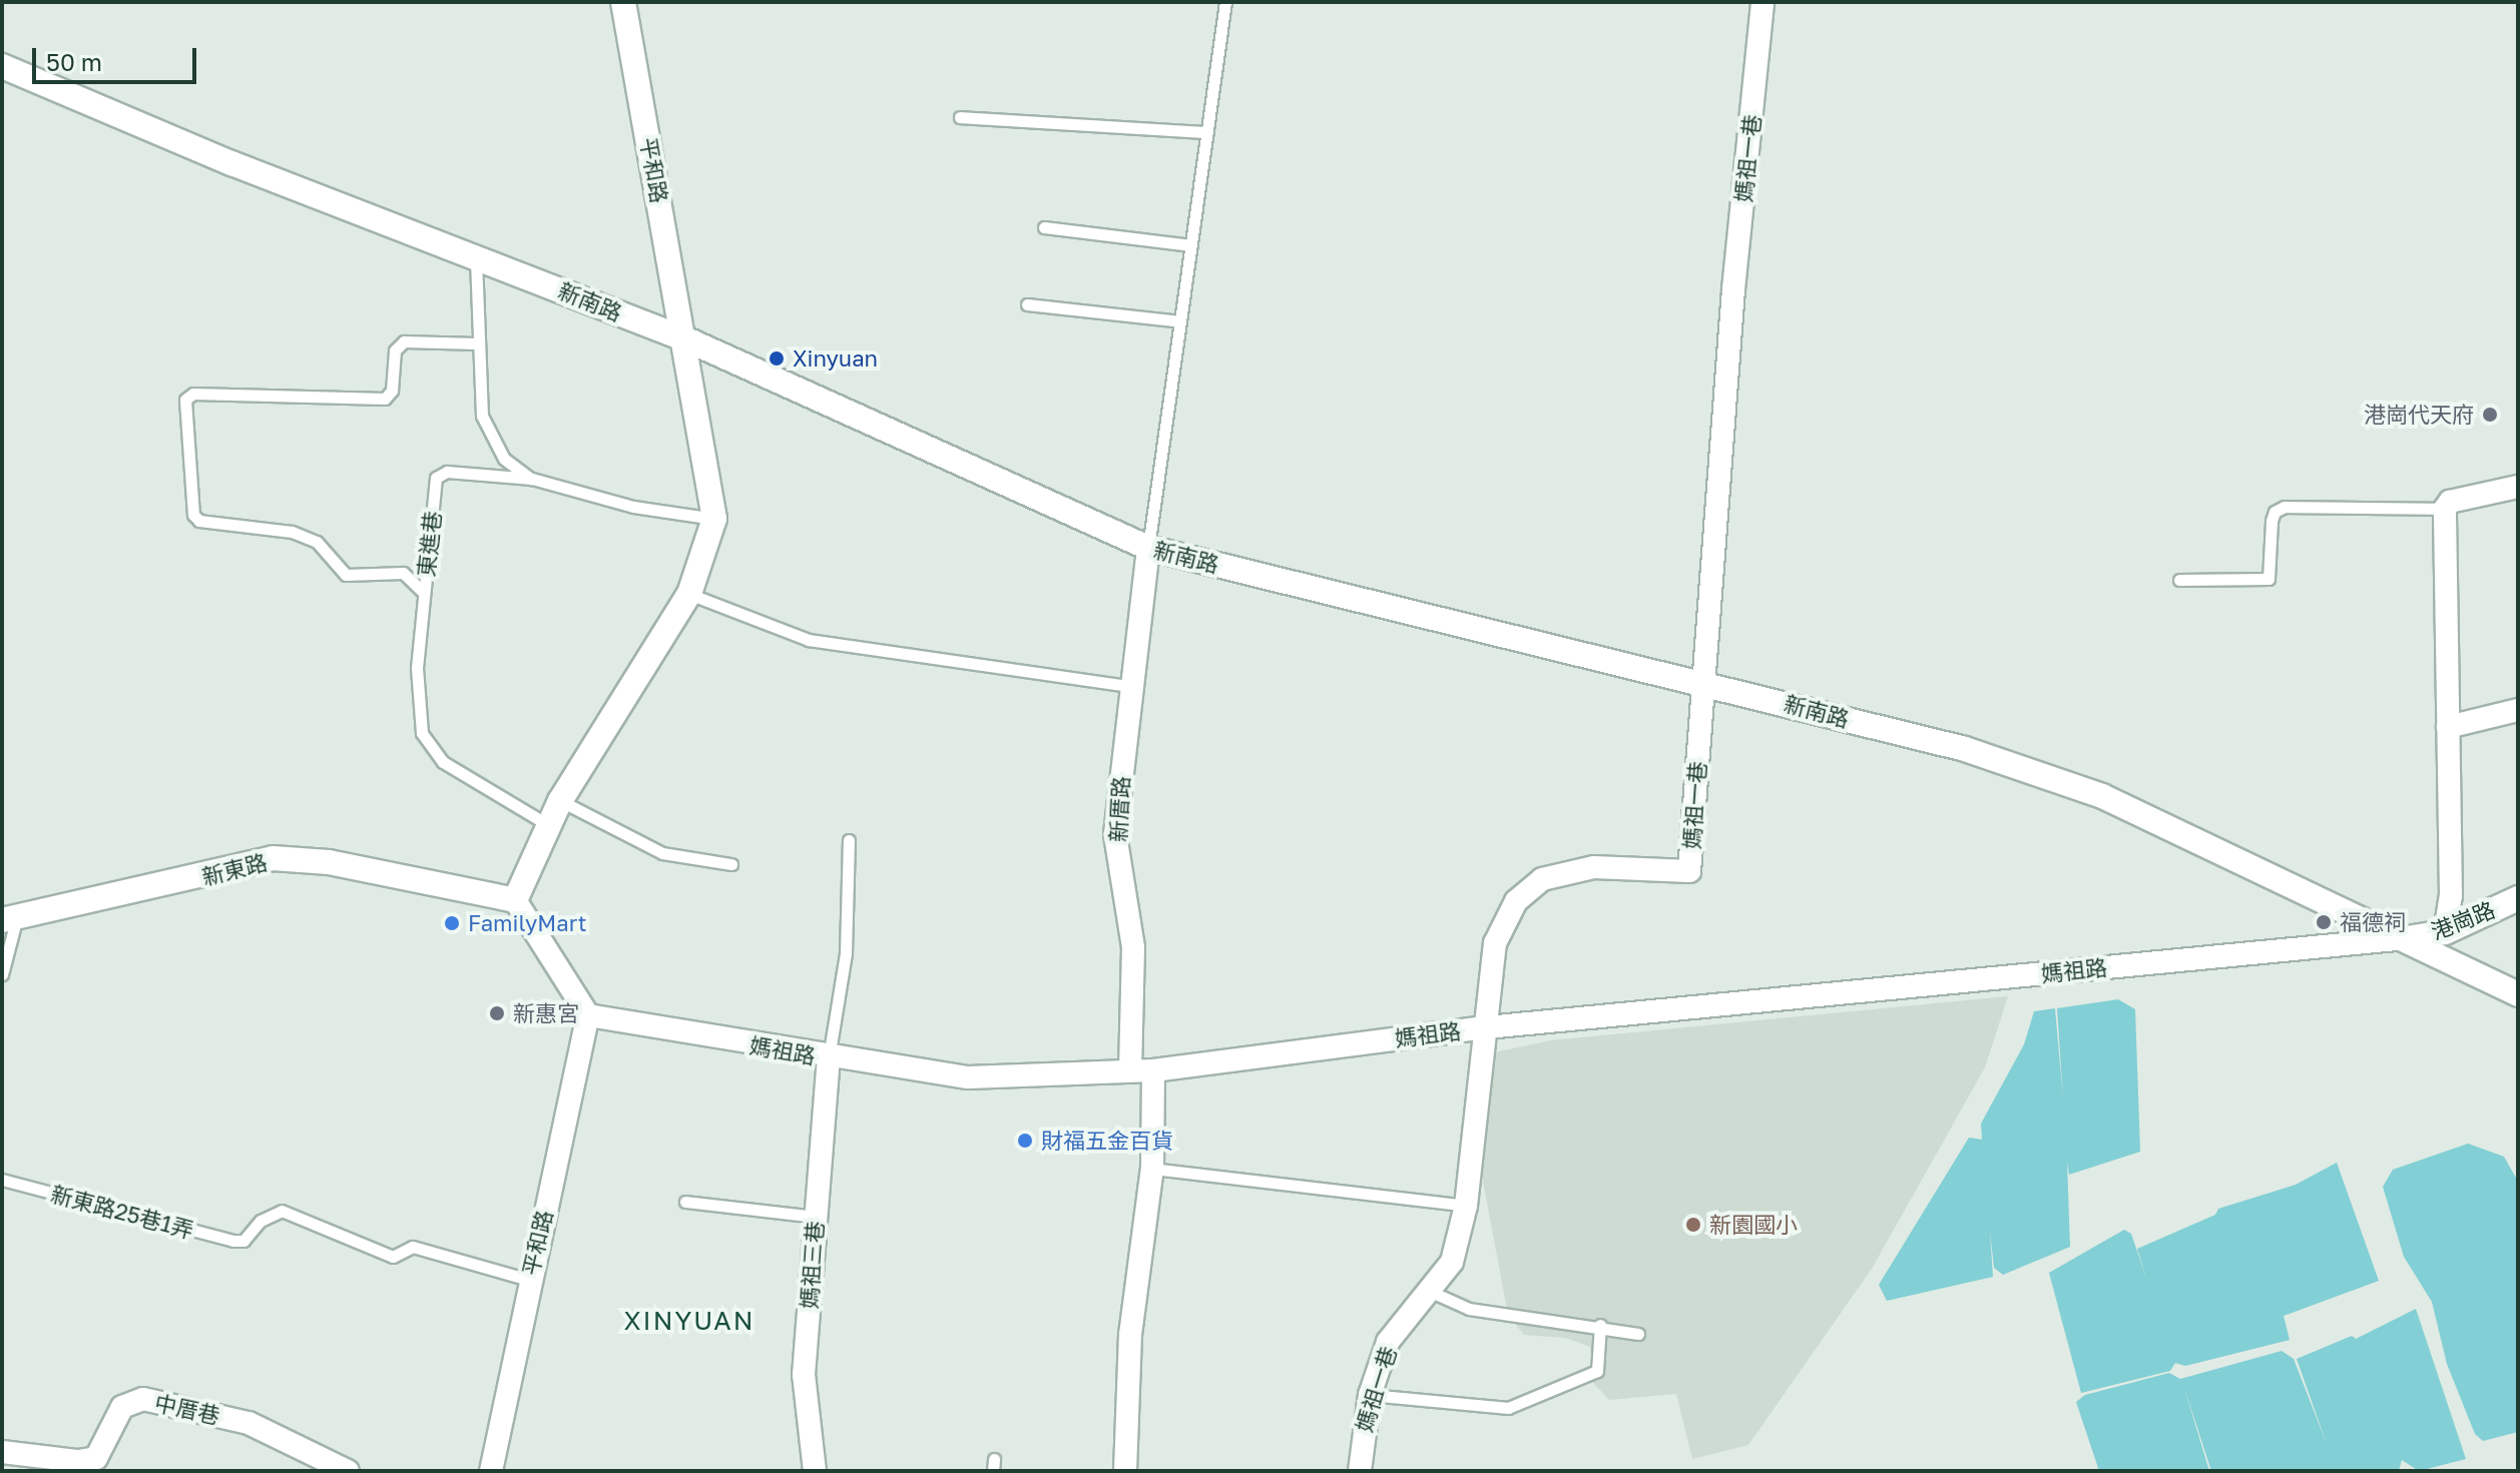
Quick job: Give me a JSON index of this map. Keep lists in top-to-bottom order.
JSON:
{
  "streets": {
    "street": [
      "媽祖一巷",
      "平和路",
      "新南路",
      "新厝路",
      "新東路",
      "港崗路",
      "媽祖路",
      "媽祖三巷",
      "中厝巷"
    ],
    "lane": ["東進巷", "新東路25巷1弄"]
  },
  "crossings": [
    ["媽祖一巷", "新南路"],
    ["媽祖一巷", "媽祖路"],
    ["平和路", "新南路"],
    ["平和路", "東進巷"],
    ["平和路", "媽祖路"],
    ["平和路", "新東路25巷1弄"],
    ["新南路", "新厝路"],
    ["新南路", "港崗路"],
    ["新南路", "媽祖路"],
    ["新厝路", "媽祖路"],
    ["港崗路", "媽祖路"],
    ["媽祖路", "媽祖三巷"]
  ],
  "districts": ["XINYUAN"],
  "places": [
    "Xinyuan",
    "港崗代天府",
    "福德祠",
    "FamilyMart",
    "新惠宮",
    "財福五金百貨",
    "新園國小"
  ],
  "scale_bar": "50 m"
}
